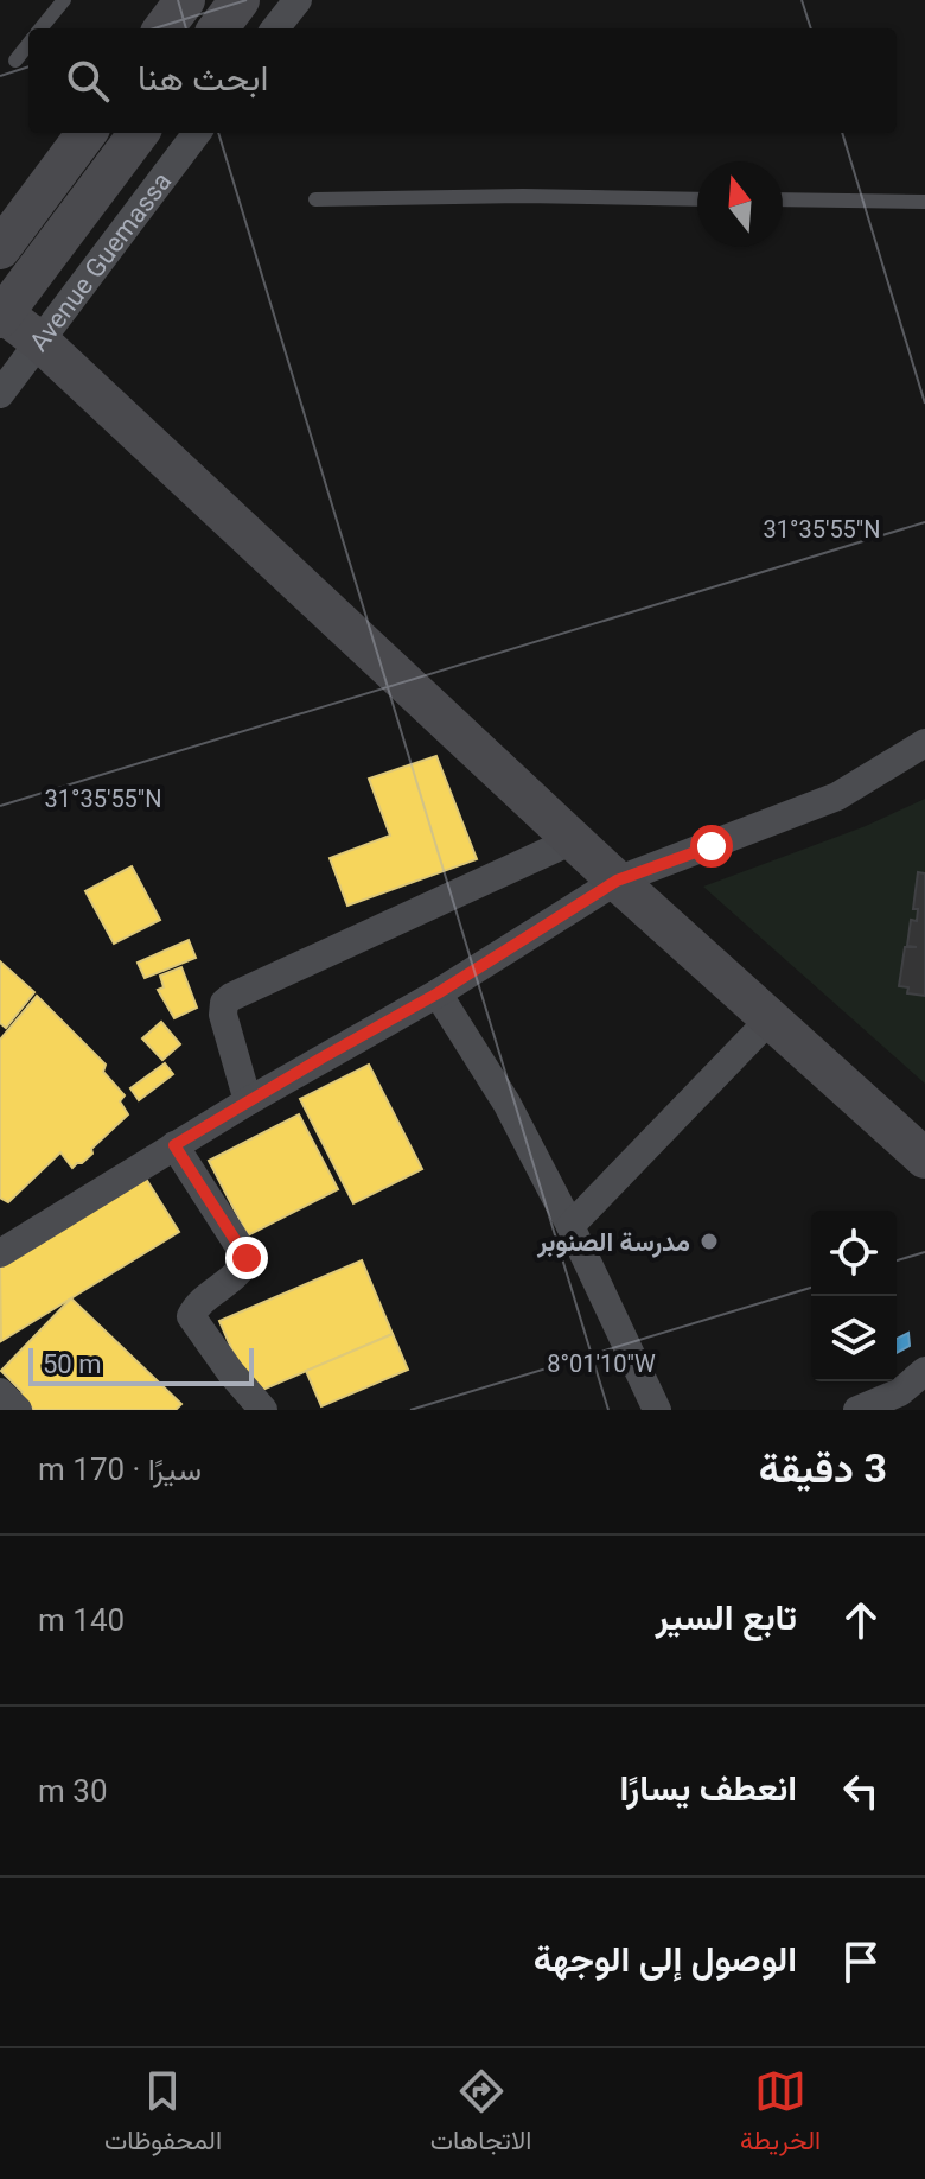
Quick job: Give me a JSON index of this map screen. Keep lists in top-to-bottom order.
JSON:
{
  "streets": {
    "street": ["Avenue Guemassa"]
  },
  "places": ["مدرسة الصنوبر"],
  "scale_bar": "50 m",
  "north": "top",
  "page": {
    "search": "ابحث هنا",
    "scale": "50 m",
    "heading": ["3 دقيقة", "سيرًا · 170 m"],
    "list": [
      ["تابع السير", "140 m"],
      ["انعطف يسارًا", "30 m"],
      "الوصول إلى الوجهة"
    ],
    "nav": ["الخريطة", "الاتجاهات", "المحفوظات"]
  },
  "coordinates": ["31°35'55\"N", "8°01'10\"W"]
}
